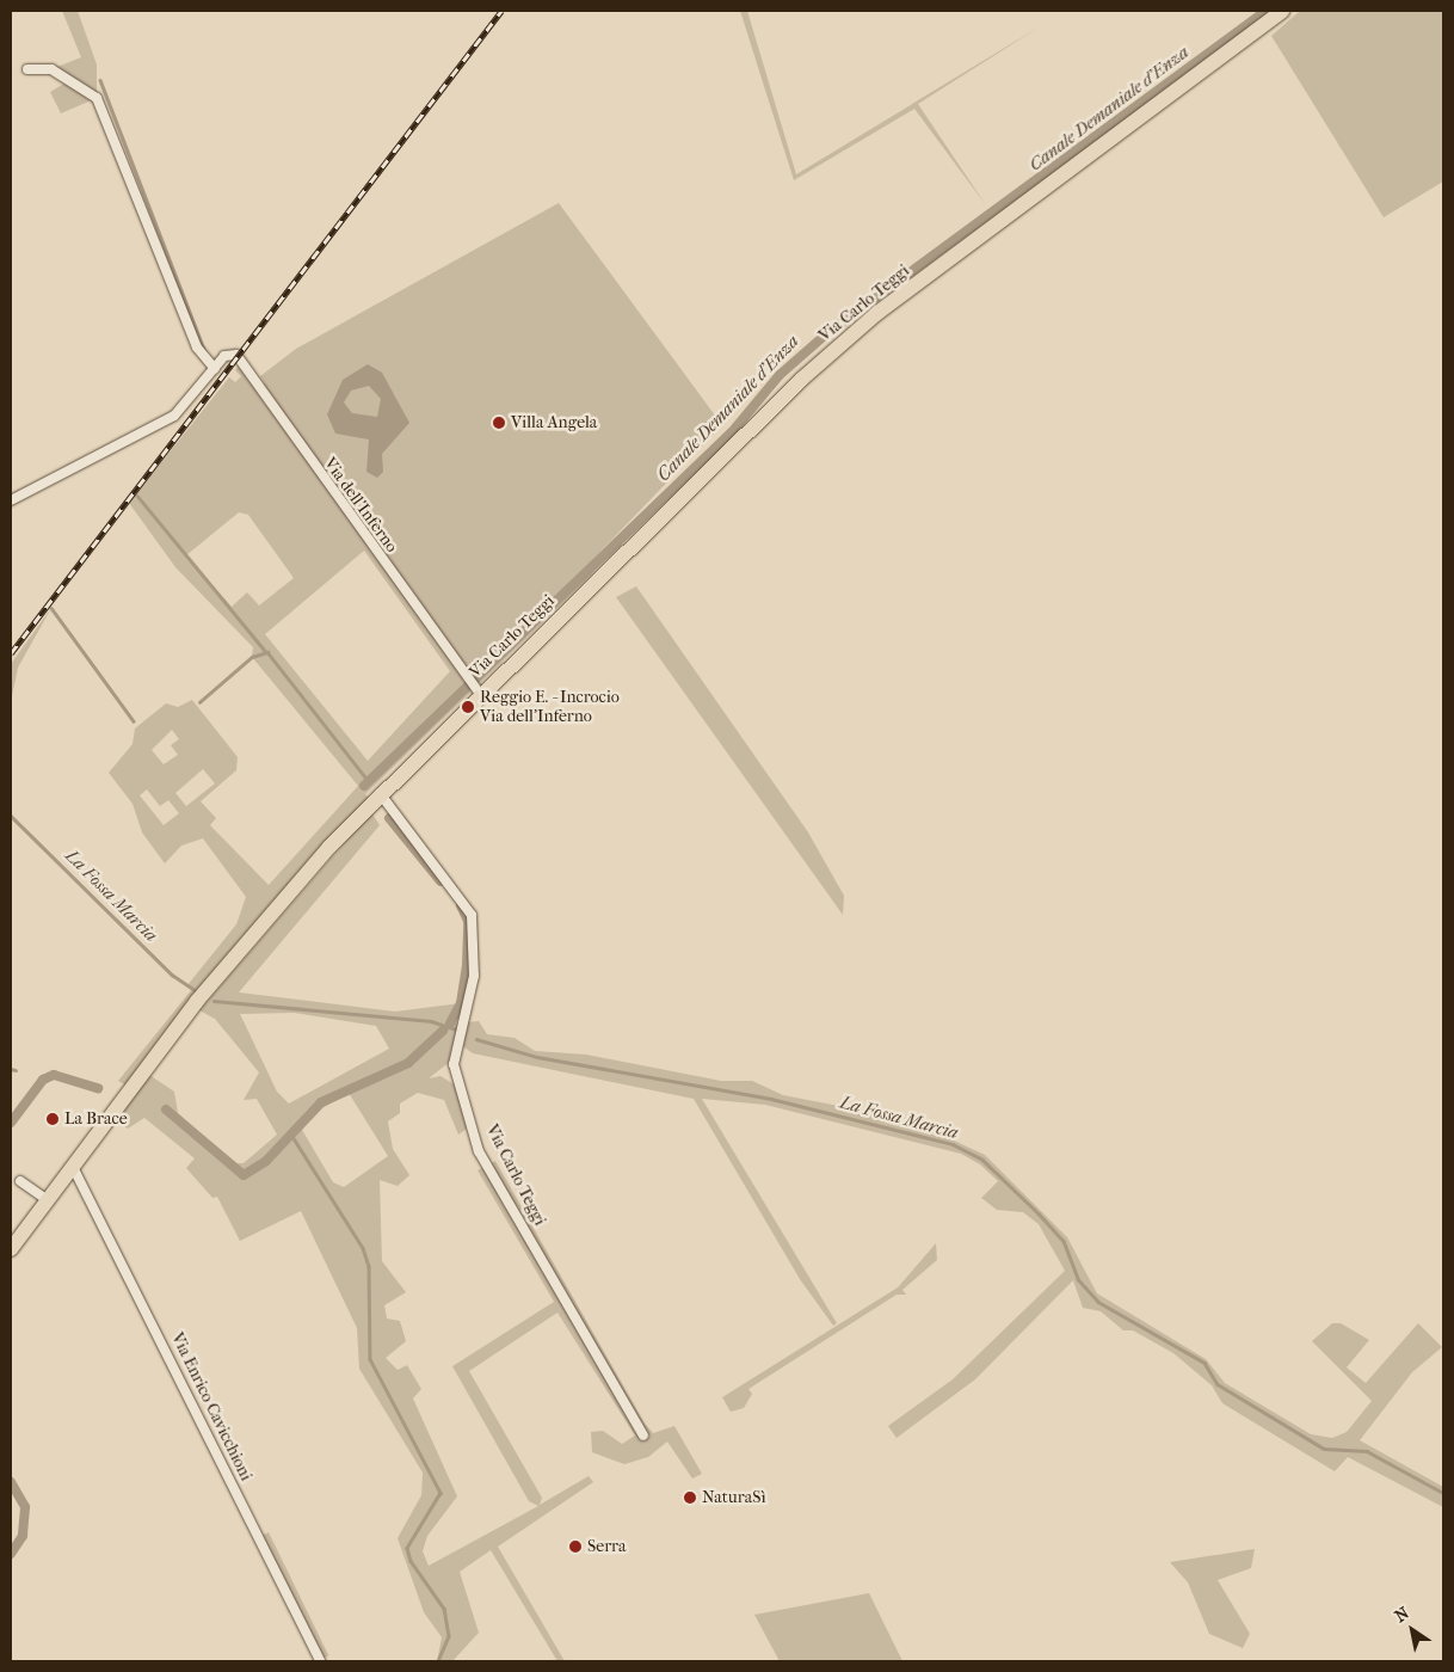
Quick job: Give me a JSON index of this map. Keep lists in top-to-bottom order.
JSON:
{
  "streets": {
    "main road": ["Via Carlo Teggi"],
    "street": ["Via dell'Inferno", "Via Enrico Cavicchioni"]
  },
  "crossings": [
    ["Via Carlo Teggi", "Via dell'Inferno"],
    ["Via Carlo Teggi", "Via Enrico Cavicchioni"]
  ],
  "water": ["Canale Demaniale d'Enza", "La Fossa Marcia"],
  "places": [
    "Villa Angela",
    "Reggio E. - Incrocio Via dell'Inferno",
    "La Brace",
    "NaturaSì",
    "Serra"
  ],
  "north": "top left"
}
